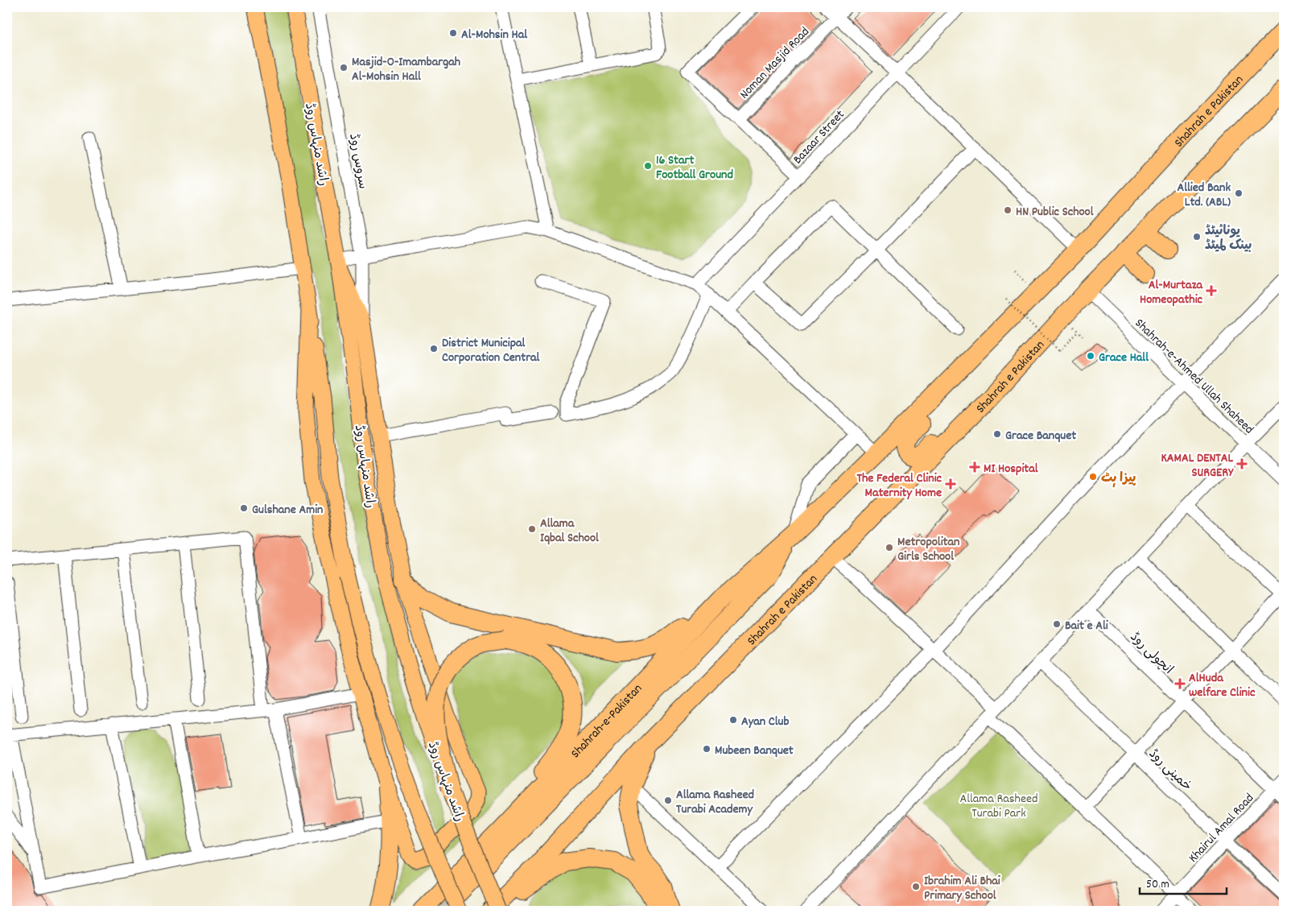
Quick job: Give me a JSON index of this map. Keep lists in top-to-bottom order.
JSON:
{
  "streets": {
    "highway": ["Shahrah e Pakistan", "Shahrah-e-Pakistan"],
    "main road": ["راشد منہاس روڈ"],
    "street": [
      "Noman Masjid Road",
      "Bazaar Street",
      "سروس روڈ",
      "Shahrah-e-Ahmed Ullah Shaheed",
      "انچولی روڈ",
      "خمینی روڈ",
      "Khairul Amal Road"
    ]
  },
  "crossings": [
    ["Shahrah e Pakistan", "Shahrah-e-Ahmed Ullah Shaheed"],
    ["Shahrah e Pakistan", "Shahrah-e-Pakistan"],
    ["انچولی روڈ", "Khairul Amal Road"],
    ["خمینی روڈ", "Khairul Amal Road"]
  ],
  "parks": ["Allama Rasheed Turabi Park"],
  "places": {
    "other": [
      "Al-Mohsin Hal",
      "Masjid-O-Imambargah Al-Mohsin Hall",
      "16 Start Football Ground",
      "Allied Bank Ltd. (ABL)",
      "HN Public School",
      "یونائیٹڈ بینک لمیٹڈ",
      "District Municipal Corporation Central",
      "Grace Hall",
      "Grace Banquet",
      "پیزا ہٹ",
      "Gulshane Amin",
      "Allama Iqbal School",
      "Metropolitan Girls School",
      "Bait e Ali",
      "Ayan Club",
      "Mubeen Banquet",
      "Allama Rasheed Turabi Academy",
      "Ibrahim Ali Bhai Primary School"
    ],
    "health": [
      "Al-Murtaza Homeopathic",
      "KAMAL DENTAL SURGERY",
      "MI Hospital",
      "The Federal Clinic Maternity Home",
      "AlHuda welfare Clinic"
    ]
  },
  "scale_bar": "50 m"
}
